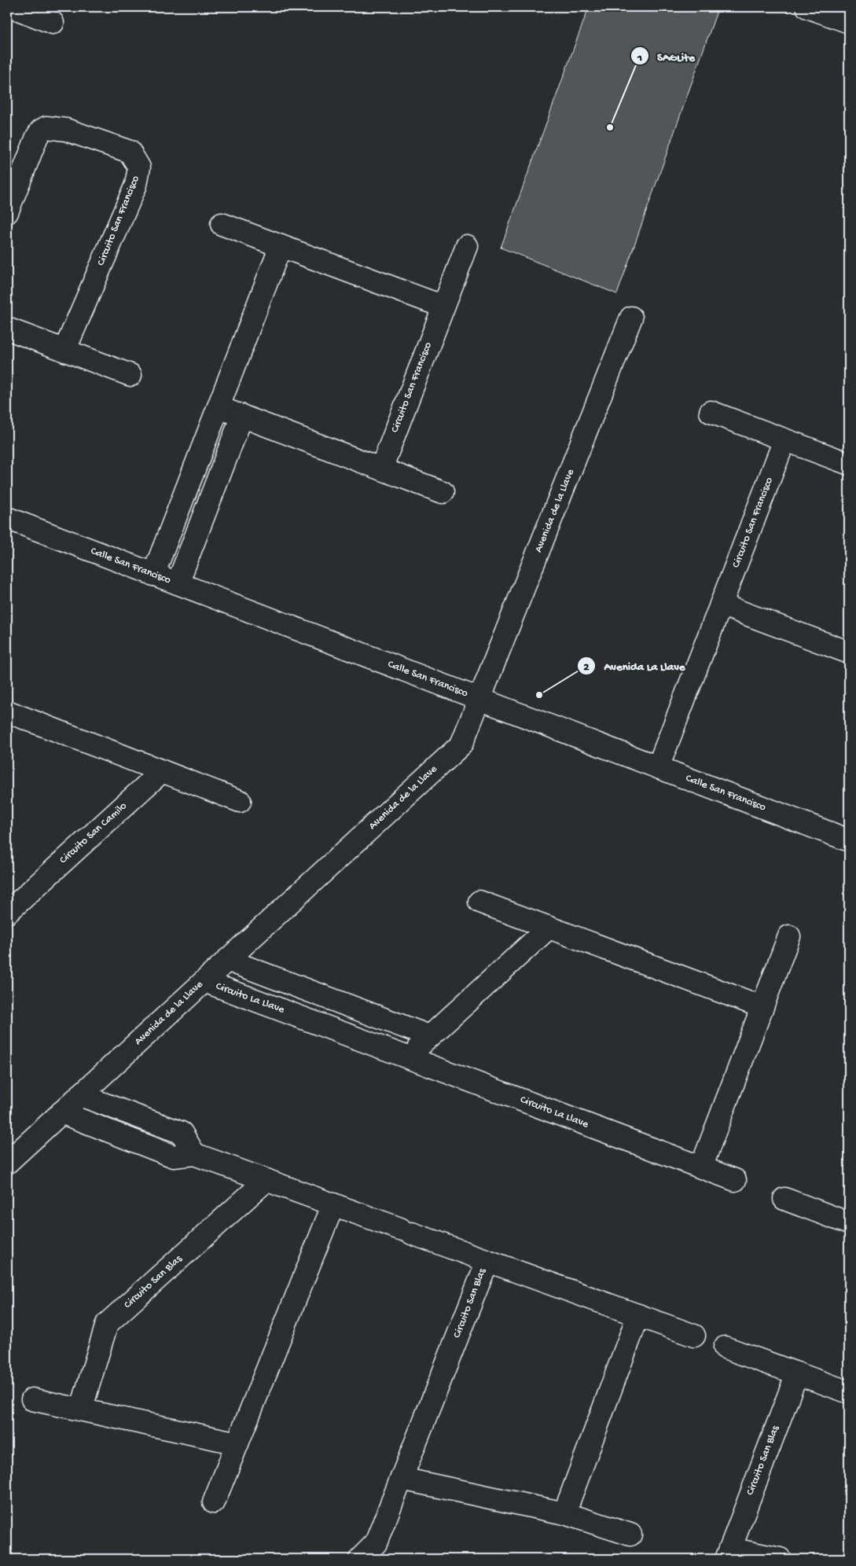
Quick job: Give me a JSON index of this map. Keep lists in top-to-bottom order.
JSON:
{
  "streets": {
    "street": [
      "Circuito San Francisco",
      "Avenida de la Llave",
      "Calle San Francisco",
      "Circuito San Camilo",
      "Circuito La Llave",
      "Circuito San Blas"
    ]
  },
  "crossings": [
    ["Circuito San Francisco", "Calle San Francisco"],
    ["Avenida de la Llave", "Calle San Francisco"],
    ["Avenida de la Llave", "Circuito La Llave"],
    ["Avenida de la Llave", "Circuito San Blas"]
  ],
  "places": ["SAGLite", "Avenida La Llave"]
}
